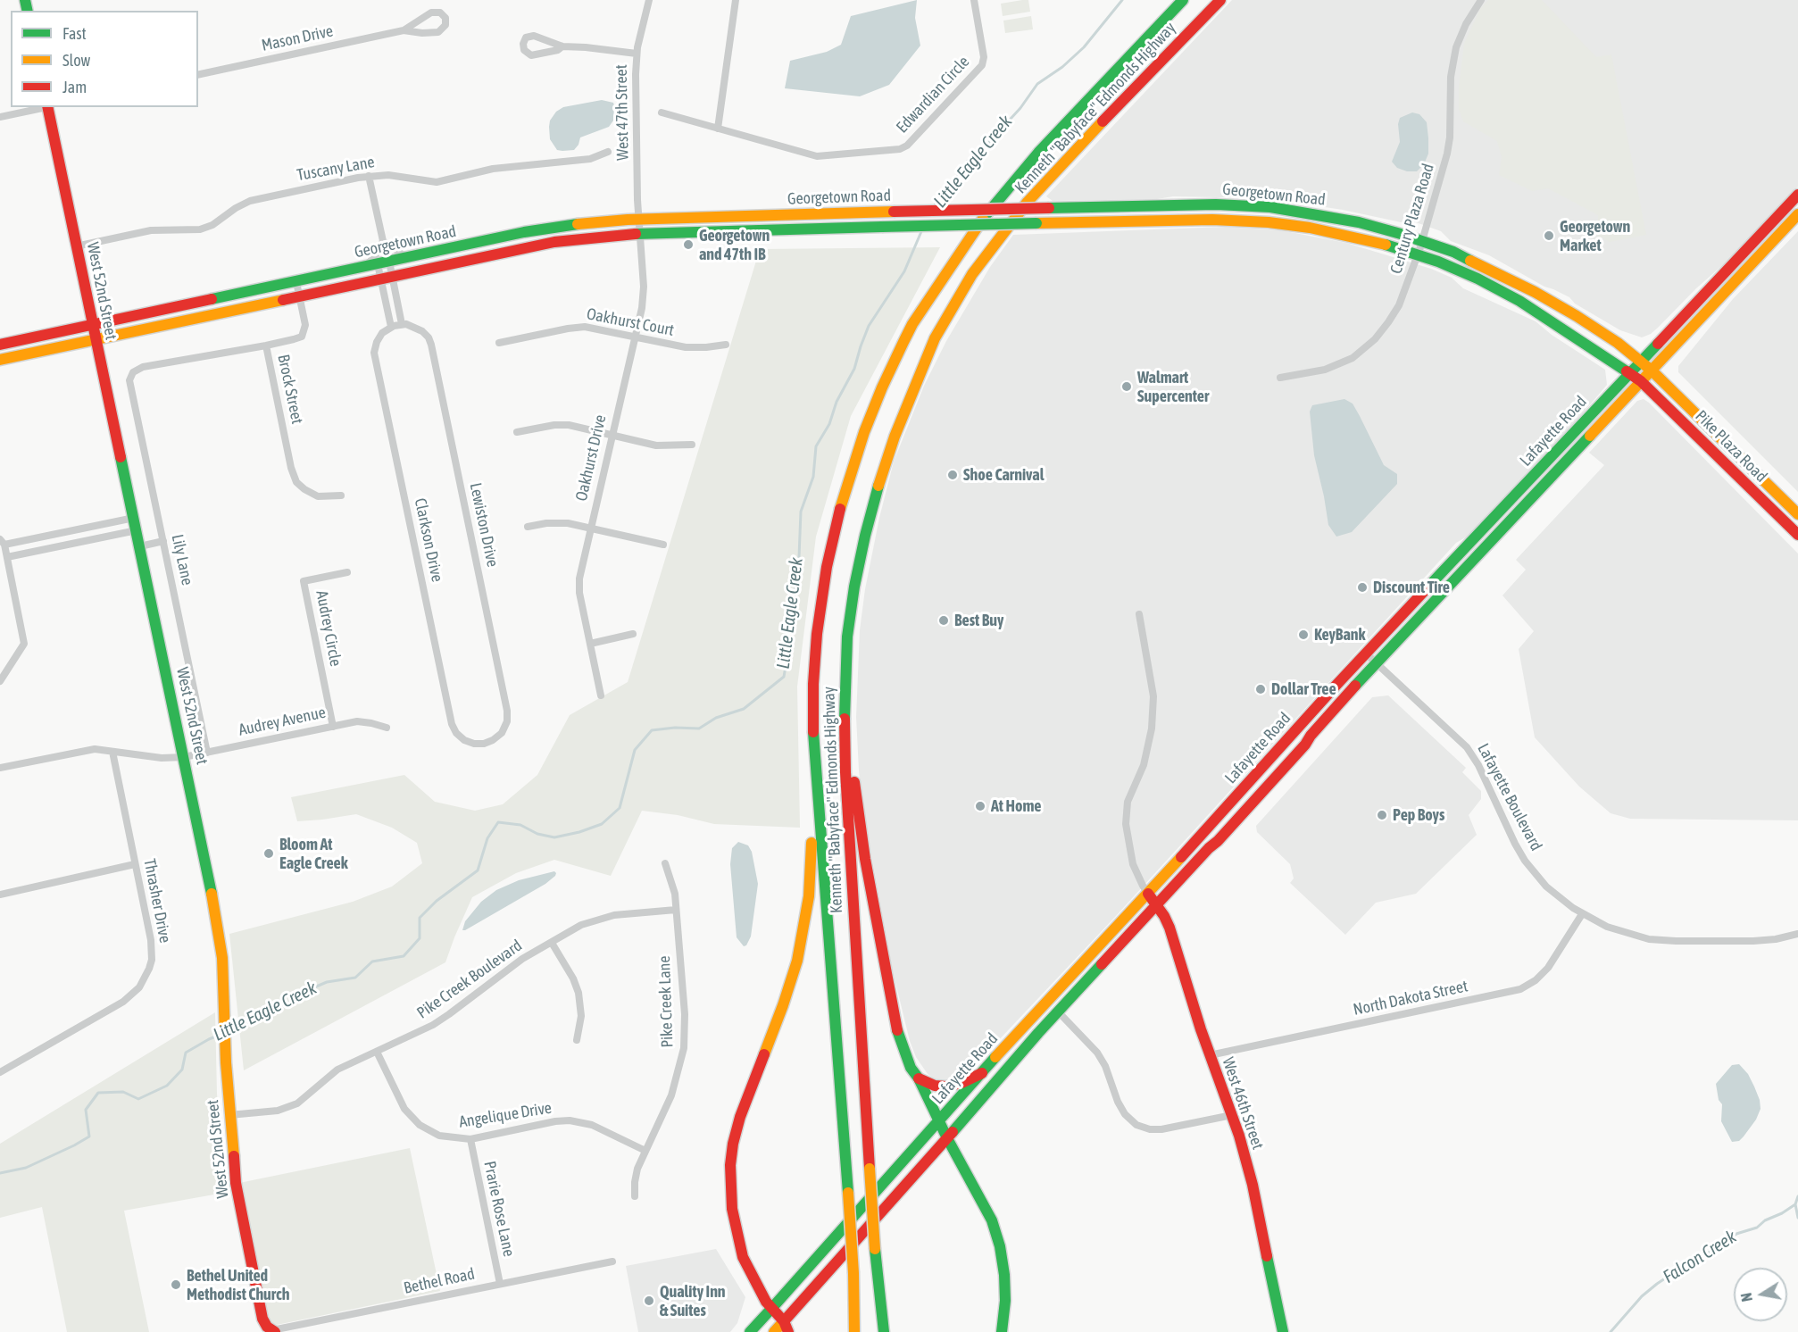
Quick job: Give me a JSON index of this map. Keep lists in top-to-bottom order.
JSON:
{
  "streets": {
    "main road": [
      "Kenneth \"Babyface\" Edmonds Highway",
      "Georgetown Road",
      "West 52nd Street",
      "Lafayette Road",
      "Pike Plaza Road",
      "West 46th Street"
    ],
    "street": [
      "Mason Drive",
      "Edwardian Circle",
      "West 47th Street",
      "Tuscany Lane",
      "Century Plaza Road",
      "Oakhurst Court",
      "Brock Street",
      "Oakhurst Drive",
      "Lewiston Drive",
      "Clarkson Drive",
      "Lily Lane",
      "Audrey Circle",
      "Audrey Avenue",
      "Lafayette Boulevard",
      "Thrasher Drive",
      "Pike Creek Boulevard",
      "North Dakota Street",
      "Pike Creek Lane",
      "Angelique Drive",
      "Prarie Rose Lane",
      "Bethel Road"
    ]
  },
  "crossings": [
    ["West 47th Street", "Georgetown Road"],
    ["West 47th Street", "Oakhurst Drive"],
    ["Tuscany Lane", "West 52nd Street"],
    ["Georgetown Road", "Century Plaza Road"],
    ["Georgetown Road", "West 52nd Street"],
    ["Georgetown Road", "Brock Street"],
    ["Georgetown Road", "Lafayette Road"],
    ["Georgetown Road", "Pike Plaza Road"],
    ["Georgetown Road", "Oakhurst Drive"],
    ["West 52nd Street", "Audrey Avenue"],
    ["West 52nd Street", "Pike Creek Boulevard"],
    ["West 52nd Street", "Bethel Road"],
    ["Oakhurst Court", "Oakhurst Drive"],
    ["Brock Street", "Lily Lane"],
    ["Lafayette Road", "Pike Plaza Road"],
    ["Lafayette Road", "Lafayette Boulevard"],
    ["Lafayette Road", "West 46th Street"],
    ["Lewiston Drive", "Clarkson Drive"],
    ["Lily Lane", "Audrey Avenue"],
    ["Audrey Circle", "Audrey Avenue"],
    ["Audrey Avenue", "Thrasher Drive"],
    ["Lafayette Boulevard", "North Dakota Street"],
    ["Pike Creek Boulevard", "Pike Creek Lane"],
    ["Pike Creek Boulevard", "Angelique Drive"],
    ["North Dakota Street", "West 46th Street"],
    ["Pike Creek Lane", "Angelique Drive"],
    ["Angelique Drive", "Prarie Rose Lane"],
    ["Prarie Rose Lane", "Bethel Road"]
  ],
  "water": ["Little Eagle Creek", "Falcon Creek"],
  "places": [
    "Georgetown Market",
    "Georgetown and 47th IB",
    "Walmart Supercenter",
    "Shoe Carnival",
    "Discount Tire",
    "Best Buy",
    "KeyBank",
    "Dollar Tree",
    "At Home",
    "Pep Boys",
    "Bloom At Eagle Creek",
    "Bethel United Methodist Church",
    "Quality Inn & Suites"
  ],
  "legend": ["Fast", "Slow", "Jam"],
  "north": "left"
}
